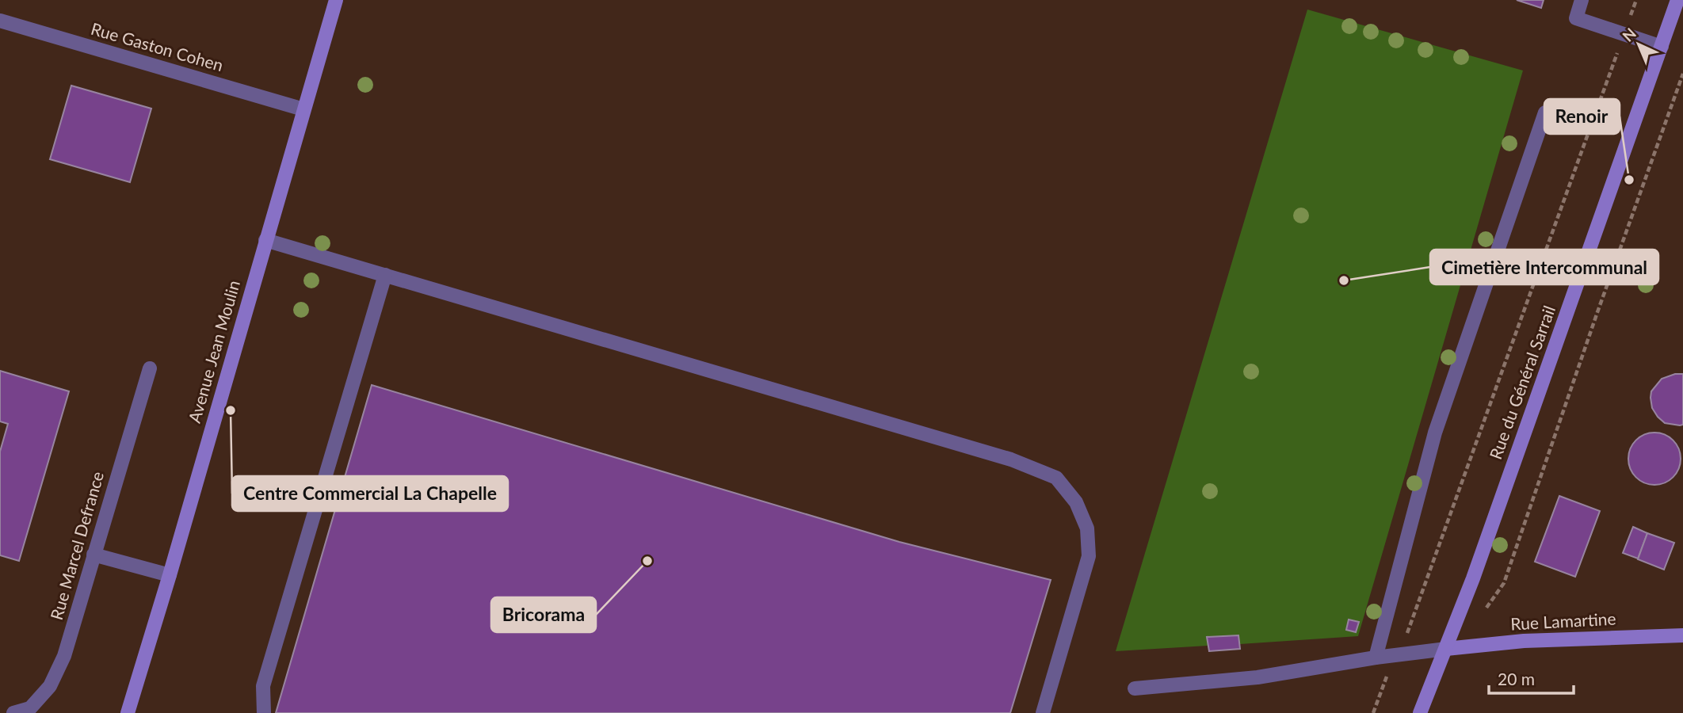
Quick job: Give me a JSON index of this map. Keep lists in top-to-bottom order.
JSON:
{
  "streets": {
    "street": [
      "Rue Gaston Cohen",
      "Avenue Jean Moulin",
      "Rue du Général Sarrail",
      "Rue Marcel Defrance",
      "Rue Lamartine"
    ]
  },
  "crossings": [
    ["Rue Gaston Cohen", "Avenue Jean Moulin"],
    ["Rue du Général Sarrail", "Rue Lamartine"]
  ],
  "places": [
    "Renoir",
    "Cimetière Intercommunal",
    "Centre Commercial La Chapelle",
    "Bricorama"
  ],
  "scale_bar": "20 m",
  "north": "top left"
}
